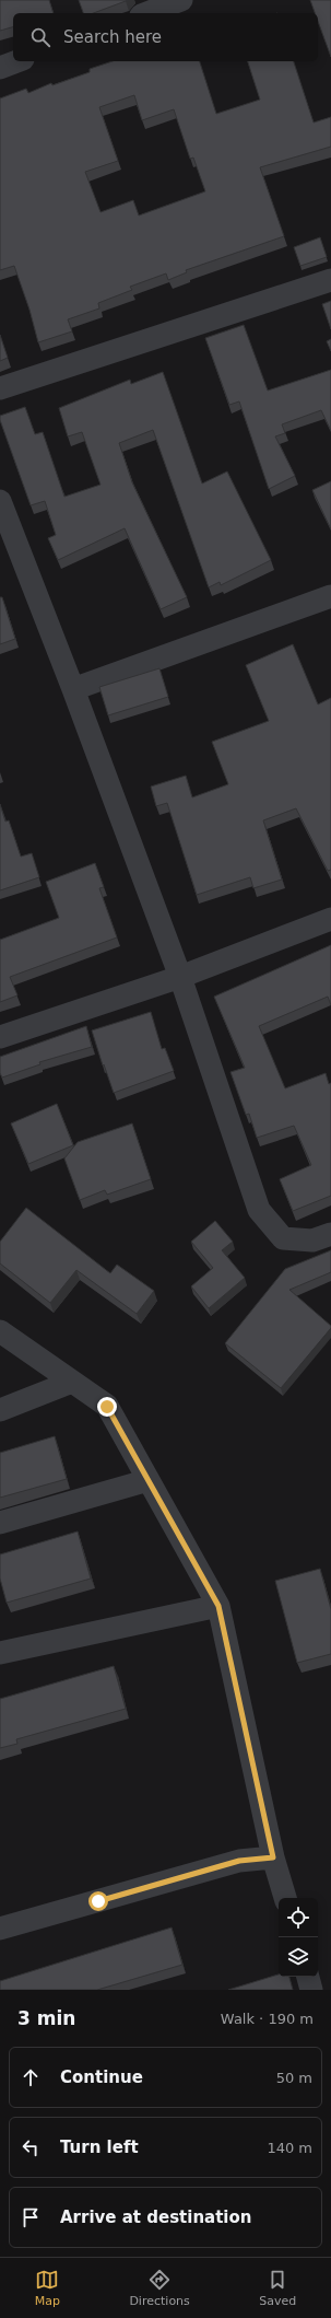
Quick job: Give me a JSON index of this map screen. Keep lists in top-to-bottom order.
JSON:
{
  "page": {
    "search": "Search here",
    "heading": ["3 min", "Walk · 190 m"],
    "list": [
      ["Continue", "50 m"],
      ["Turn left", "140 m"],
      "Arrive at destination"
    ],
    "nav": ["Map", "Directions", "Saved"]
  }
}
